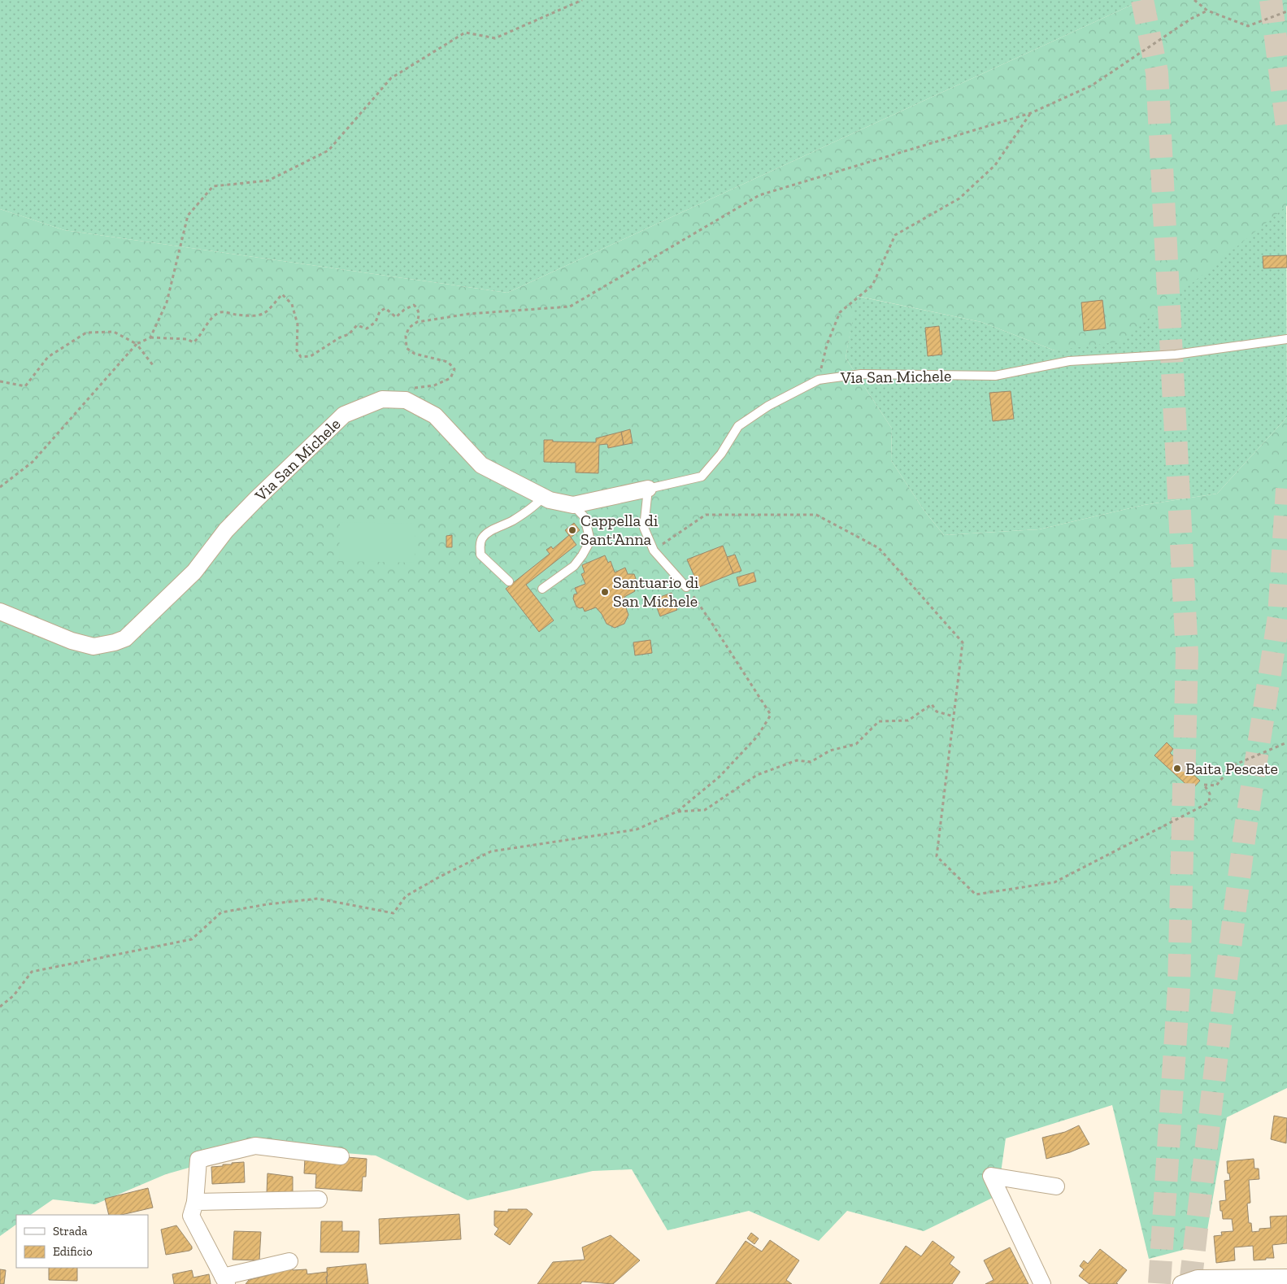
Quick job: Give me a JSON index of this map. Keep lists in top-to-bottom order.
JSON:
{
  "streets": {
    "street": ["Via San Michele"]
  },
  "places": ["Cappella di Sant'Anna", "Santuario di San Michele", "Baita Pescate"],
  "legend": ["Strada", "Edificio"]
}
